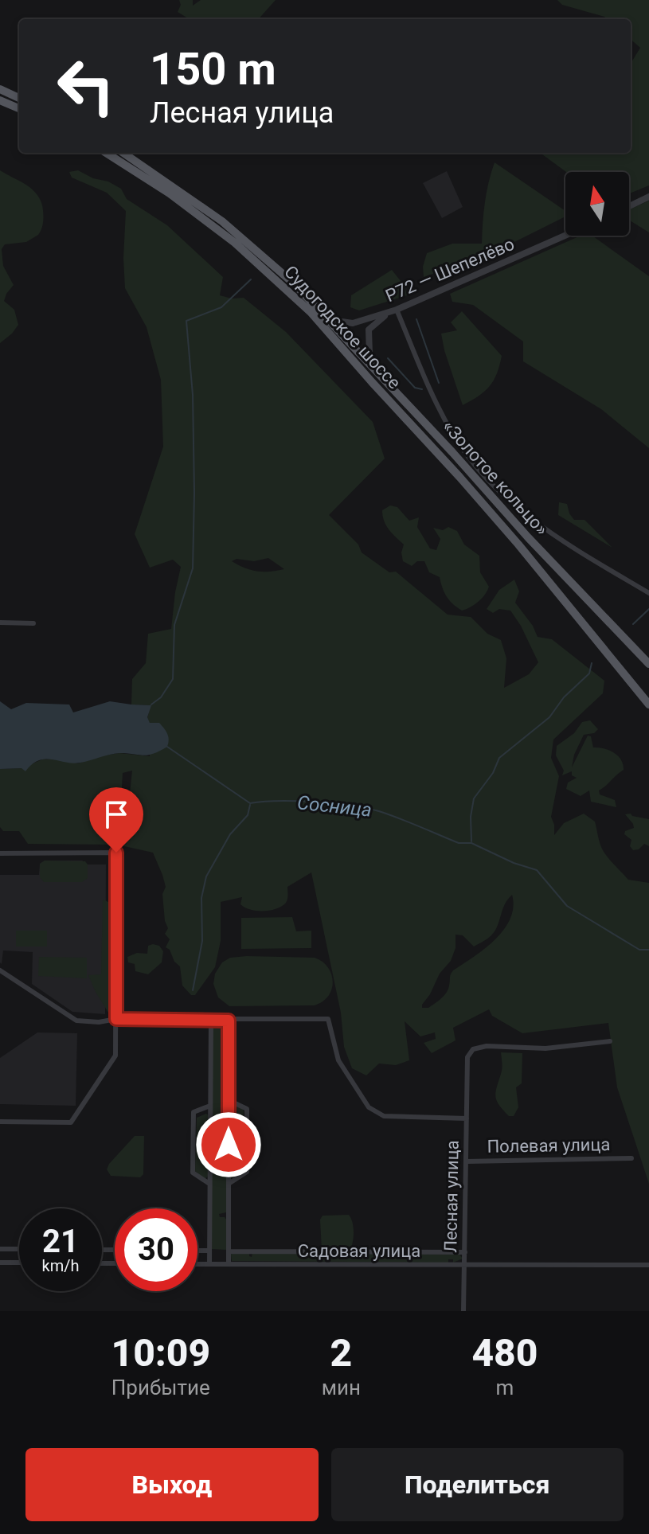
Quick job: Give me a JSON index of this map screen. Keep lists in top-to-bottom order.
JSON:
{
  "streets": {
    "main road": ["Судогодское шоссе", "«Золотое кольцо»"],
    "street": [
      "Р72 — Шепелёво",
      "Полевая улица",
      "Лесная улица",
      "Садовая улица"
    ]
  },
  "crossings": [
    ["Р72 — Шепелёво", "Судогодское шоссе"],
    ["Р72 — Шепелёво", "«Золотое кольцо»"],
    ["Судогодское шоссе", "«Золотое кольцо»"],
    ["Полевая улица", "Лесная улица"],
    ["Лесная улица", "Садовая улица"]
  ],
  "water": ["Сосница"],
  "north": "top",
  "page": {
    "turn": ["150 m", "Лесная улица"],
    "speed": "21 km/h",
    "limit": "30",
    "eta": [
      "10:09",
      "Прибытие",
      "2",
      "мин",
      "480",
      "m"
    ],
    "buttons": ["Выход", "Поделиться"]
  }
}
